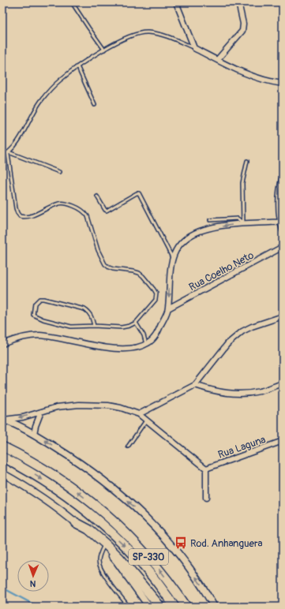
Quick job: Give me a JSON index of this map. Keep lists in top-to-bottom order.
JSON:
{
  "streets": {
    "highway": ["SP-330"],
    "street": ["Rua Coelho Neto", "Rua Laguna"]
  },
  "places": {
    "bus stop": ["Rod. Anhanguera"]
  },
  "north": "bottom"
}
